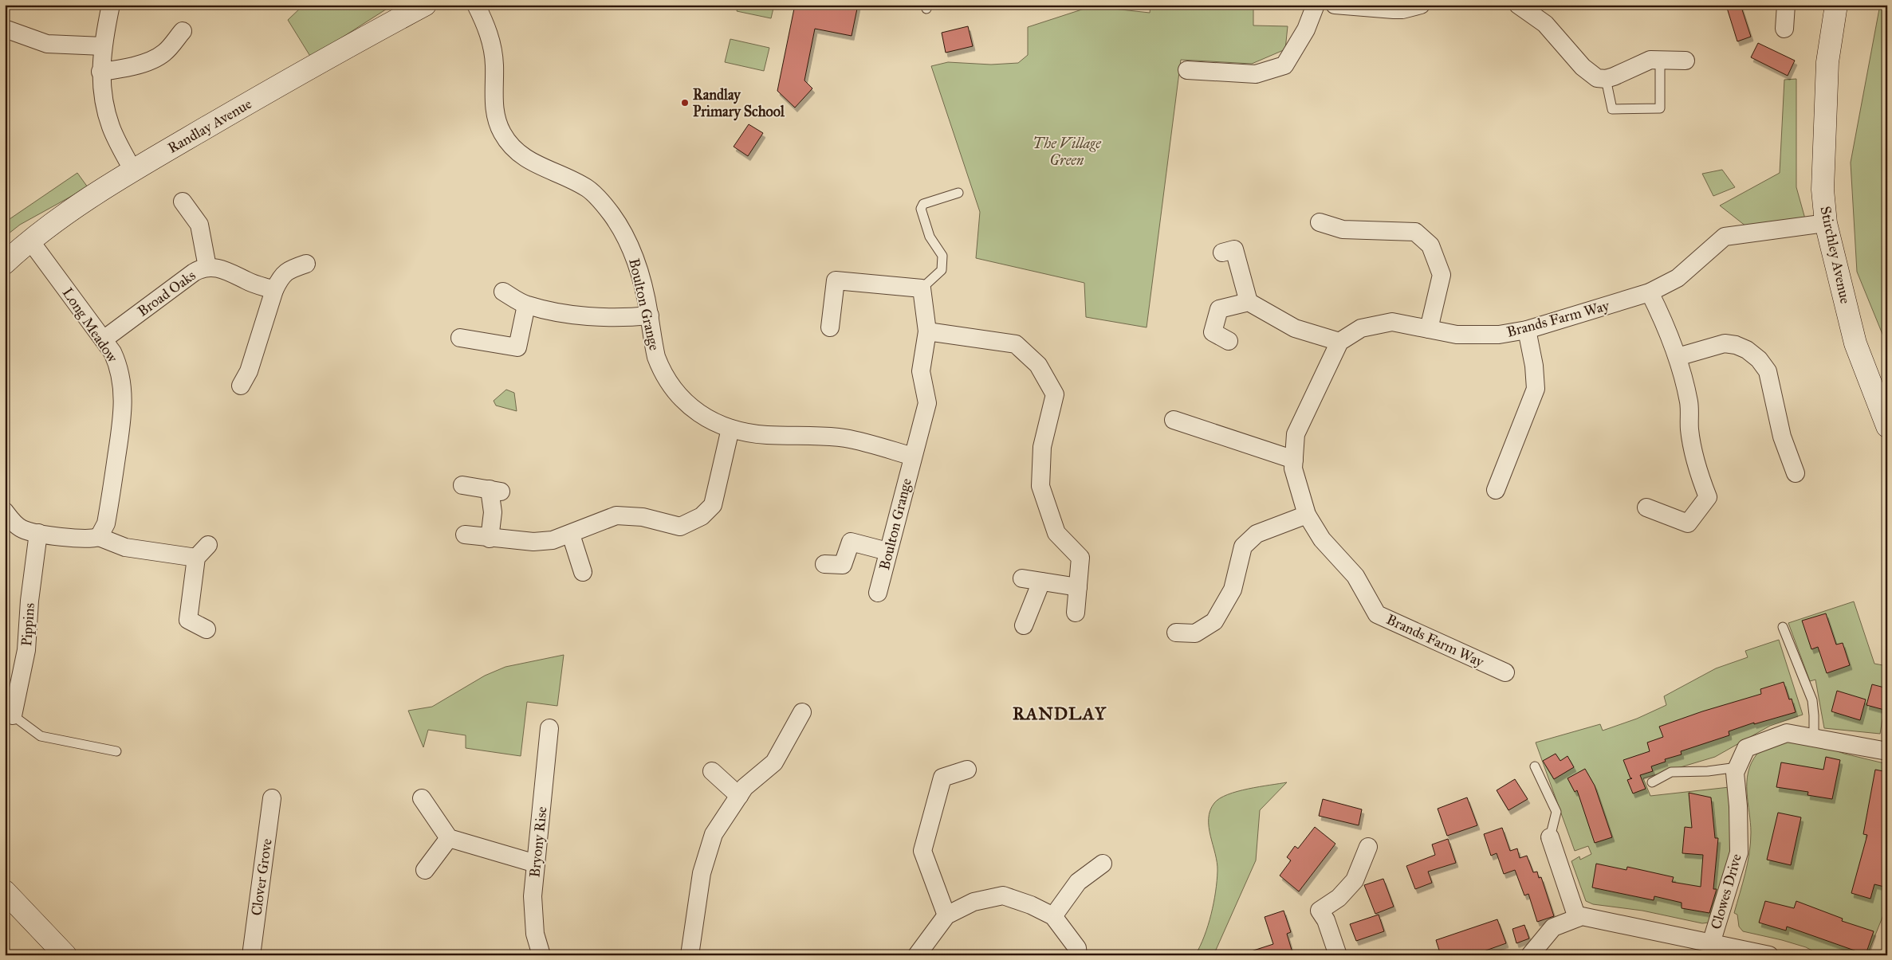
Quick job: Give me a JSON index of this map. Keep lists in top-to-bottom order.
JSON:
{
  "streets": {
    "street": [
      "Randlay Avenue",
      "Stirchley Avenue",
      "Broad Oaks",
      "Boulton Grange",
      "Brands Farm Way",
      "Long Meadow",
      "Pippins",
      "Bryony Rise",
      "Clover Grove",
      "Clowes Drive"
    ]
  },
  "crossings": [
    ["Randlay Avenue", "Long Meadow"],
    ["Stirchley Avenue", "Brands Farm Way"],
    ["Broad Oaks", "Long Meadow"]
  ],
  "districts": ["RANDLAY"],
  "parks": ["The Village Green"],
  "places": ["Randlay Primary School"]
}
